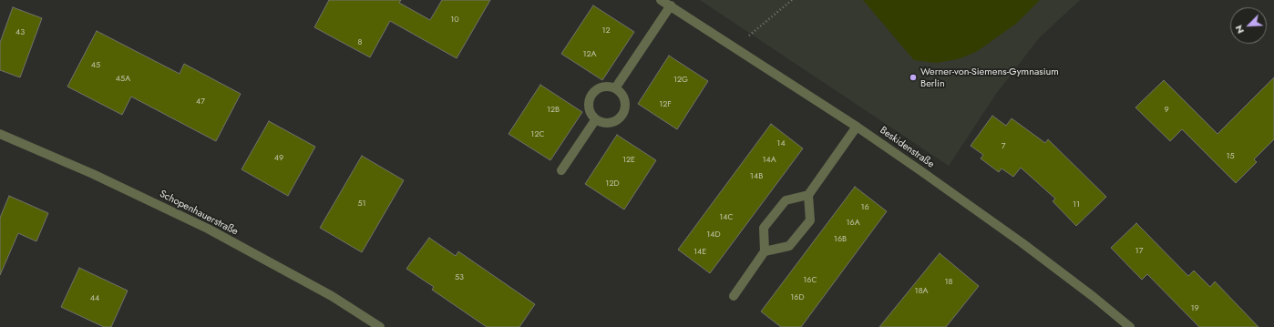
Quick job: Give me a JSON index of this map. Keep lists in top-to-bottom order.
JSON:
{
  "streets": {
    "street": ["Beskidenstraße", "Schopenhauerstraße"]
  },
  "places": ["Werner-von-Siemens-Gymnasium Berlin"],
  "house_numbers": [
    "10",
    "12",
    "43",
    "8",
    "12A",
    "45",
    "45A",
    "12G",
    "47",
    "12F",
    "12B",
    "9",
    "12C",
    "14",
    "7",
    "15",
    "49",
    "12E",
    "14A",
    "14B",
    "12D",
    "51",
    "11",
    "16",
    "14C",
    "16A",
    "14D",
    "16B",
    "17",
    "14E",
    "53",
    "16C",
    "18",
    "18A",
    "16D",
    "44",
    "19"
  ],
  "north": "bottom left"
}
